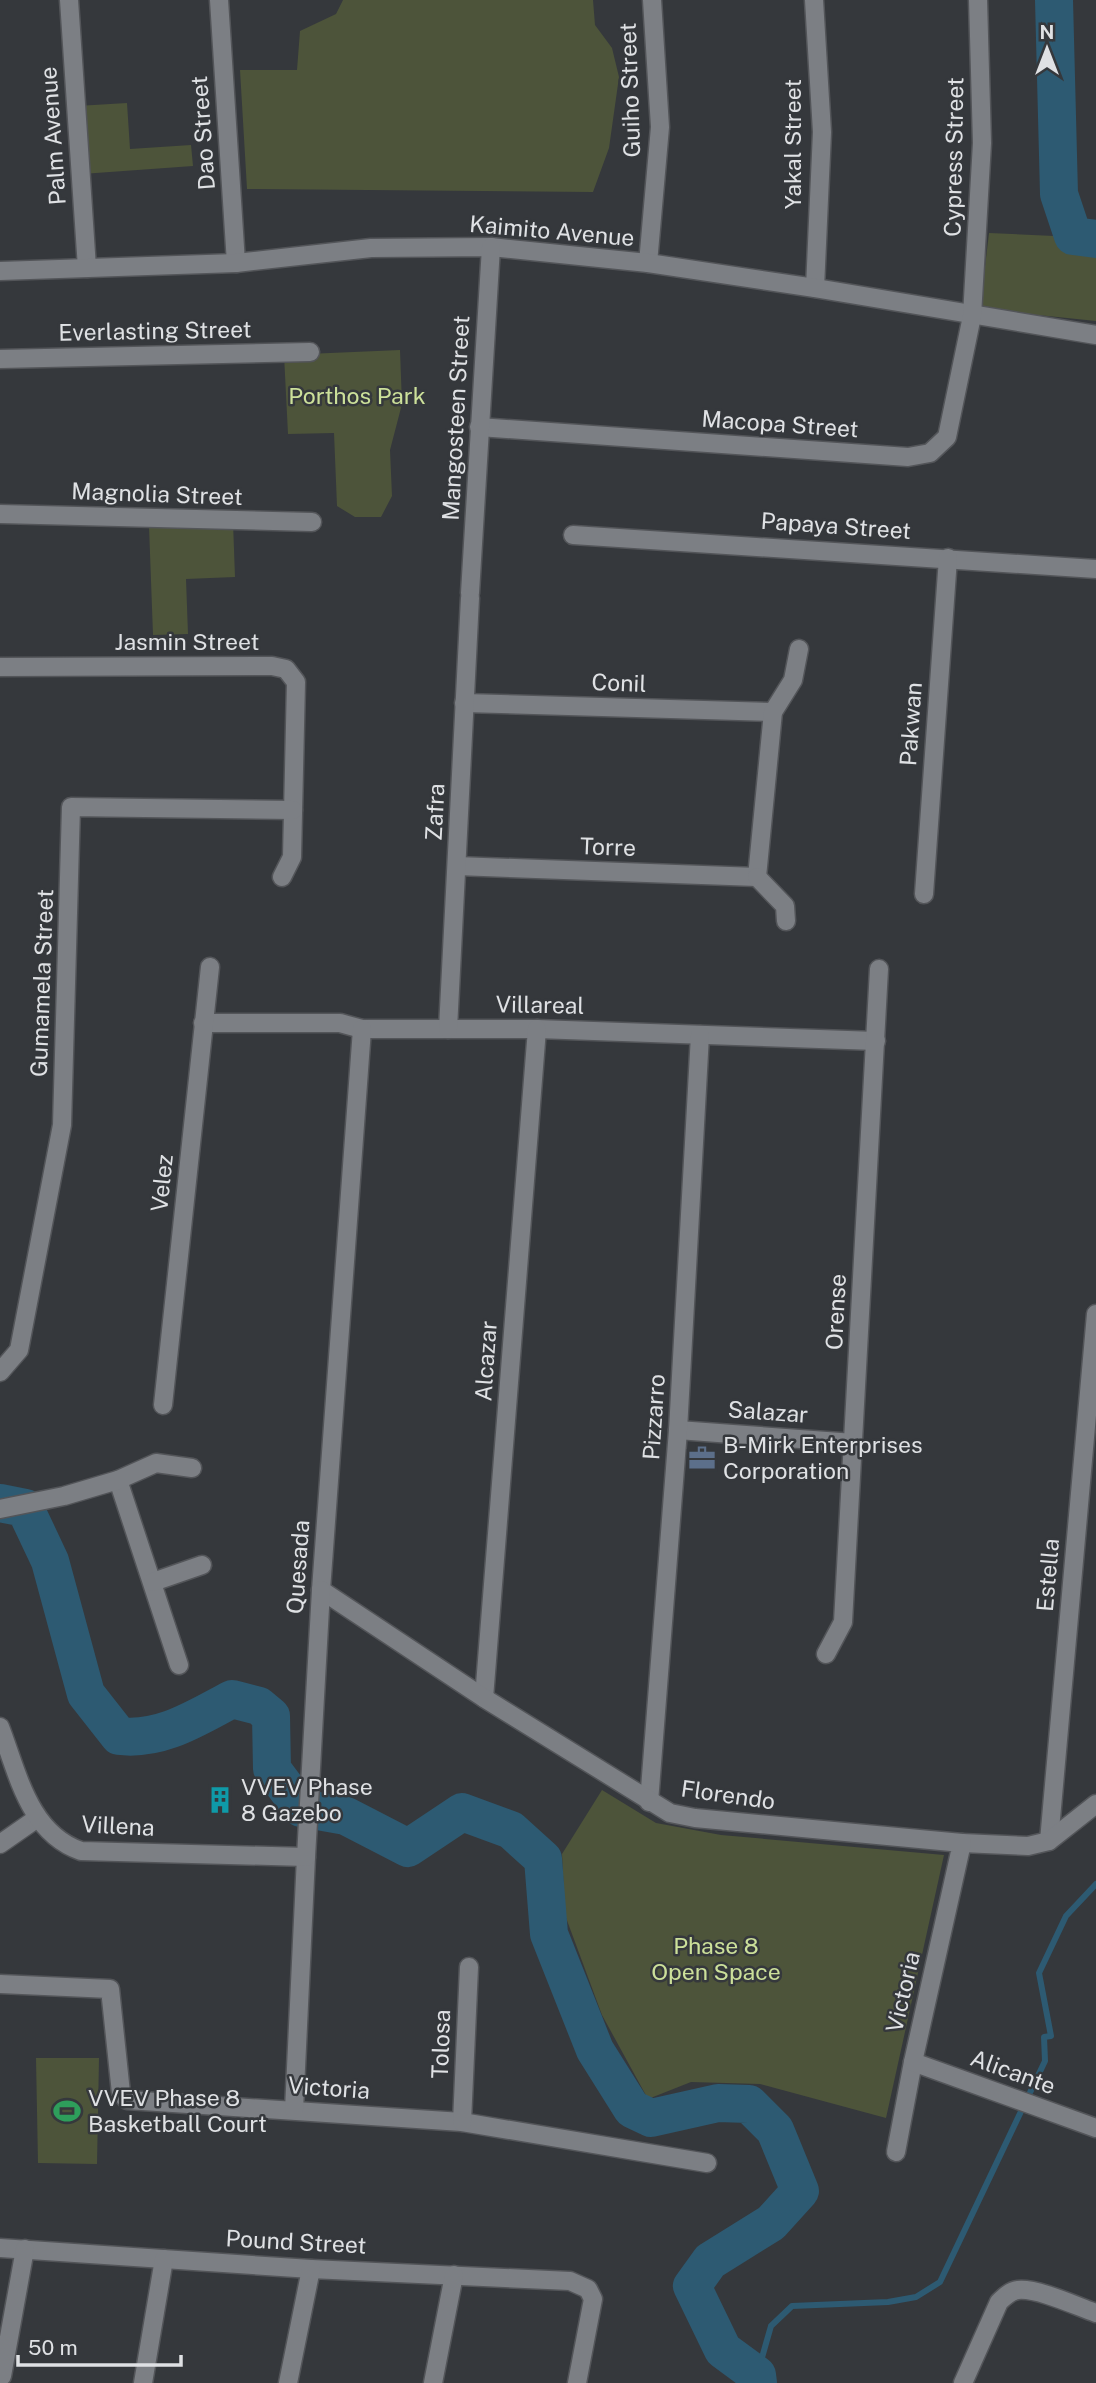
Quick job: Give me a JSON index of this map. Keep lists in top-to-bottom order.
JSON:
{
  "streets": {
    "street": [
      "Guiho Street",
      "Dao Street",
      "Palm Avenue",
      "Yakal Street",
      "Cypress Street",
      "Kaimito Avenue",
      "Everlasting Street",
      "Mangosteen Street",
      "Macopa Street",
      "Magnolia Street",
      "Papaya Street",
      "Jasmin Street",
      "Conil",
      "Pakwan",
      "Zafra",
      "Torre",
      "Gumamela Street",
      "Villareal",
      "Velez",
      "Orense",
      "Alcazar",
      "Salazar",
      "Pizzarro",
      "Quesada",
      "Estella",
      "Florendo",
      "Villena",
      "Victoria",
      "Tolosa",
      "Alicante",
      "Pound Street"
    ]
  },
  "crossings": [
    ["Guiho Street", "Kaimito Avenue"],
    ["Dao Street", "Kaimito Avenue"],
    ["Palm Avenue", "Kaimito Avenue"],
    ["Yakal Street", "Kaimito Avenue"],
    ["Cypress Street", "Kaimito Avenue"],
    ["Cypress Street", "Macopa Street"],
    ["Kaimito Avenue", "Mangosteen Street"],
    ["Kaimito Avenue", "Macopa Street"],
    ["Mangosteen Street", "Macopa Street"],
    ["Mangosteen Street", "Zafra"],
    ["Papaya Street", "Pakwan"],
    ["Jasmin Street", "Gumamela Street"],
    ["Conil", "Zafra"],
    ["Zafra", "Torre"],
    ["Zafra", "Villareal"],
    ["Villareal", "Velez"],
    ["Villareal", "Orense"],
    ["Villareal", "Alcazar"],
    ["Villareal", "Pizzarro"],
    ["Villareal", "Quesada"],
    ["Orense", "Salazar"],
    ["Alcazar", "Florendo"],
    ["Salazar", "Pizzarro"],
    ["Pizzarro", "Florendo"],
    ["Quesada", "Florendo"],
    ["Quesada", "Villena"],
    ["Quesada", "Victoria"],
    ["Estella", "Florendo"],
    ["Florendo", "Victoria"],
    ["Victoria", "Tolosa"],
    ["Victoria", "Alicante"]
  ],
  "parks": ["Porthos Park", "Phase 8 Open Space"],
  "places": {
    "office": ["B-Mirk Enterprises Corporation"],
    "building": ["VVEV Phase 8 Gazebo"],
    "sports": ["VVEV Phase 8 Basketball Court"]
  },
  "scale_bar": "50 m",
  "north": "top"
}
